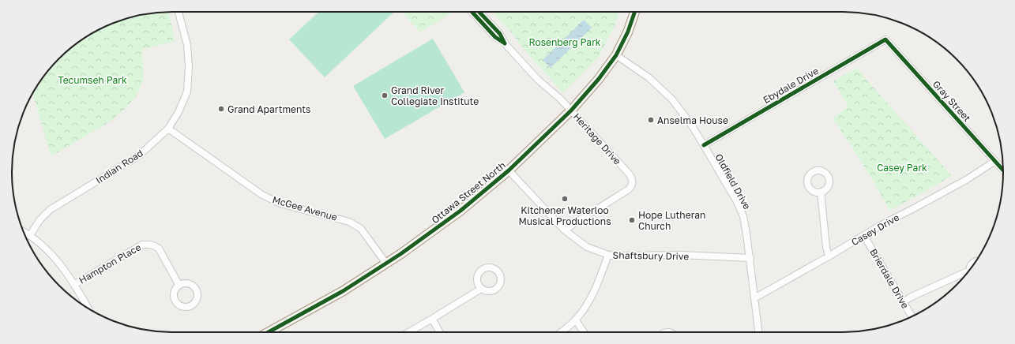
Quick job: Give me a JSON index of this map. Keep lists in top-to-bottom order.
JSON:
{
  "streets": {
    "main road": ["Ottawa Street North"],
    "street": [
      "Ebydale Drive",
      "Gray Street",
      "Heritage Drive",
      "Indian Road",
      "Oldfield Drive",
      "McGee Avenue",
      "Casey Drive",
      "Shaftsbury Drive",
      "Hampton Place",
      "Brierdale Drive"
    ]
  },
  "crossings": [
    ["Ebydale Drive", "Gray Street"],
    ["Ebydale Drive", "Oldfield Drive"],
    ["Gray Street", "Casey Drive"],
    ["Heritage Drive", "Ottawa Street North"],
    ["Heritage Drive", "Shaftsbury Drive"],
    ["Indian Road", "McGee Avenue"],
    ["Oldfield Drive", "Ottawa Street North"],
    ["Oldfield Drive", "Casey Drive"],
    ["Oldfield Drive", "Shaftsbury Drive"],
    ["Ottawa Street North", "McGee Avenue"],
    ["Ottawa Street North", "Shaftsbury Drive"],
    ["Casey Drive", "Brierdale Drive"]
  ],
  "parks": ["Rosenberg Park", "Tecumseh Park", "Casey Park"],
  "places": [
    "Grand River Collegiate Institute",
    "Grand Apartments",
    "Anselma House",
    "Kitchener Waterloo Musical Productions",
    "Hope Lutheran Church"
  ]
}
